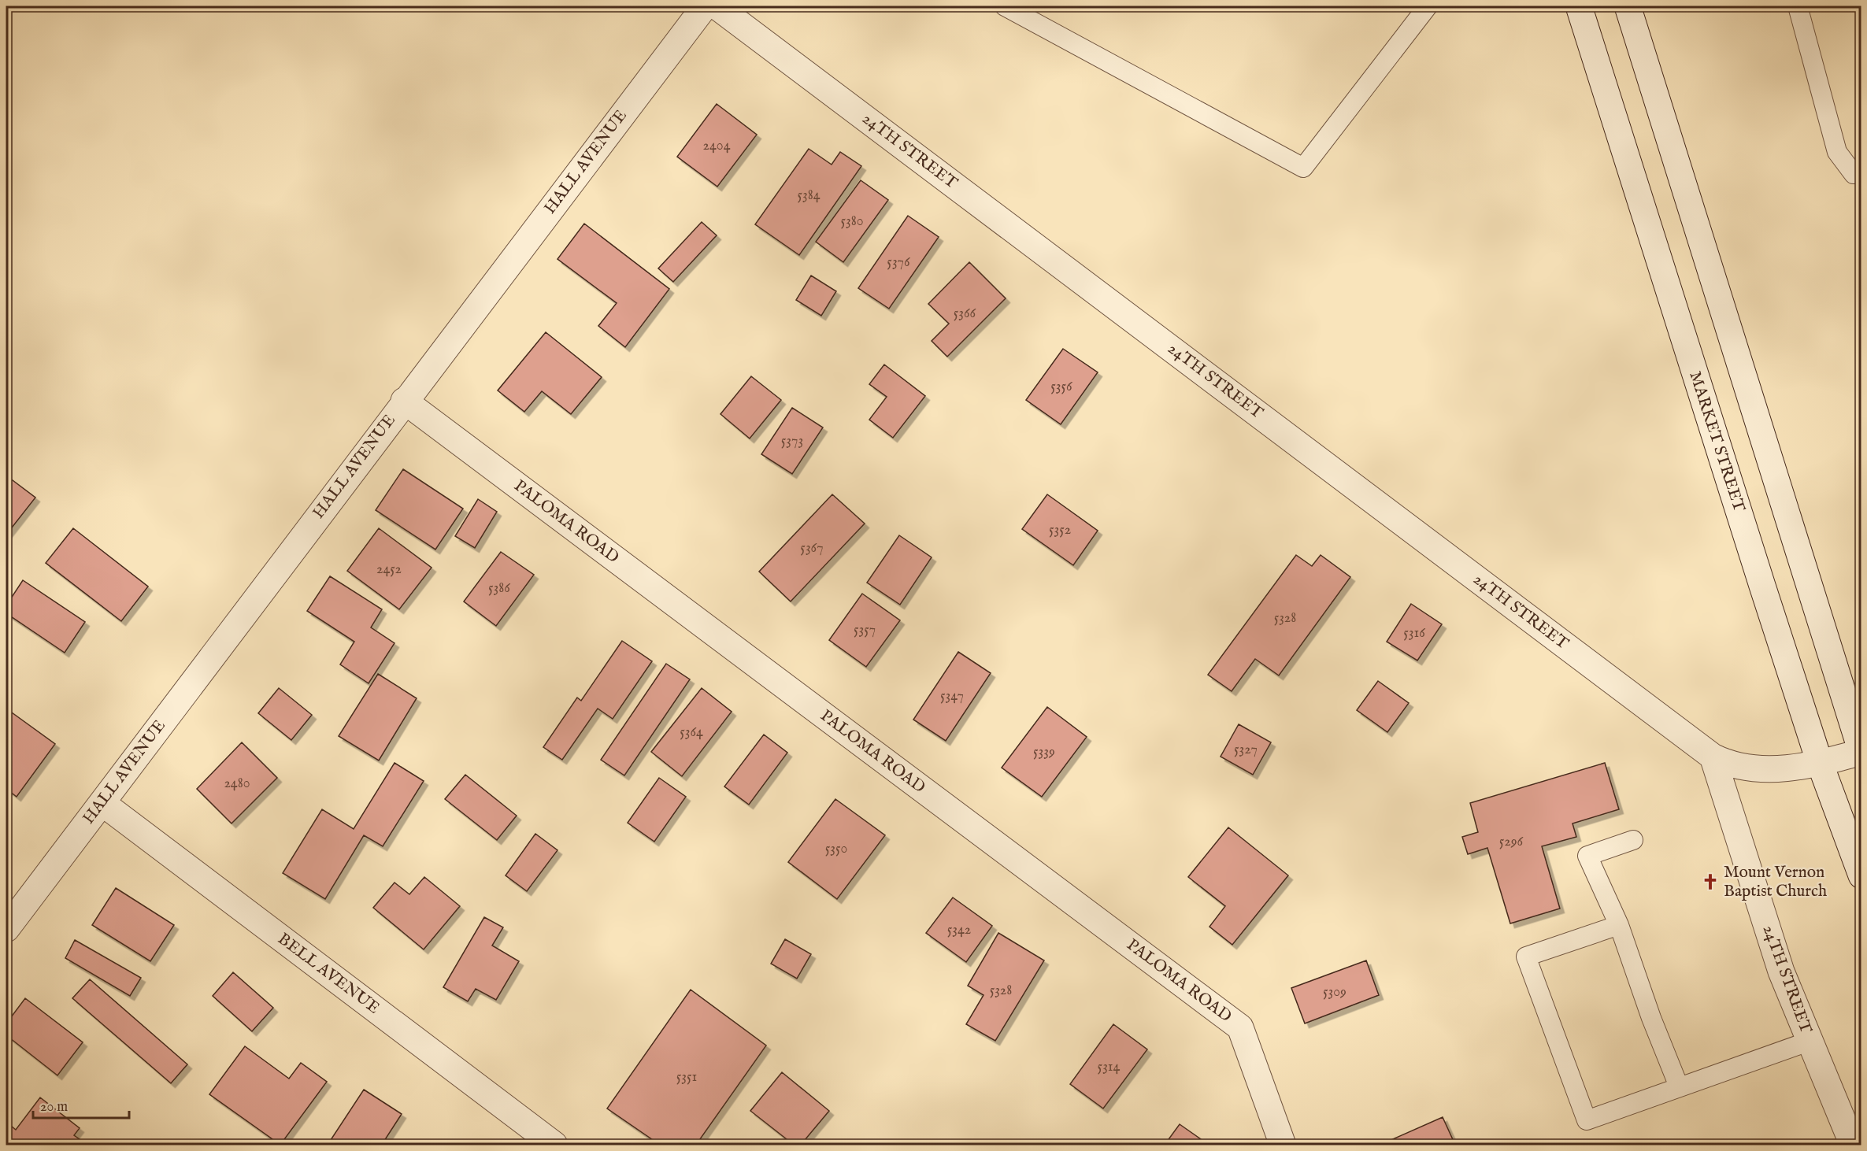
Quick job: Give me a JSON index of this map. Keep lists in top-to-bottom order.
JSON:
{
  "streets": {
    "street": [
      "24TH STREET",
      "HALL AVENUE",
      "MARKET STREET",
      "PALOMA ROAD",
      "BELL AVENUE"
    ]
  },
  "crossings": [
    ["24TH STREET", "MARKET STREET"],
    ["HALL AVENUE", "PALOMA ROAD"],
    ["HALL AVENUE", "BELL AVENUE"]
  ],
  "places": {
    "church": ["Mount Vernon Baptist Church"]
  },
  "house_numbers": [
    "2404",
    "5384",
    "5380",
    "5376",
    "5366",
    "5356",
    "5373",
    "5352",
    "5367",
    "2452",
    "5386",
    "5328",
    "5357",
    "5316",
    "5347",
    "5364",
    "5327",
    "5339",
    "2480",
    "5296",
    "5350",
    "5342",
    "5328",
    "5309",
    "5314",
    "5351"
  ],
  "scale_bar": "20 m"
}
